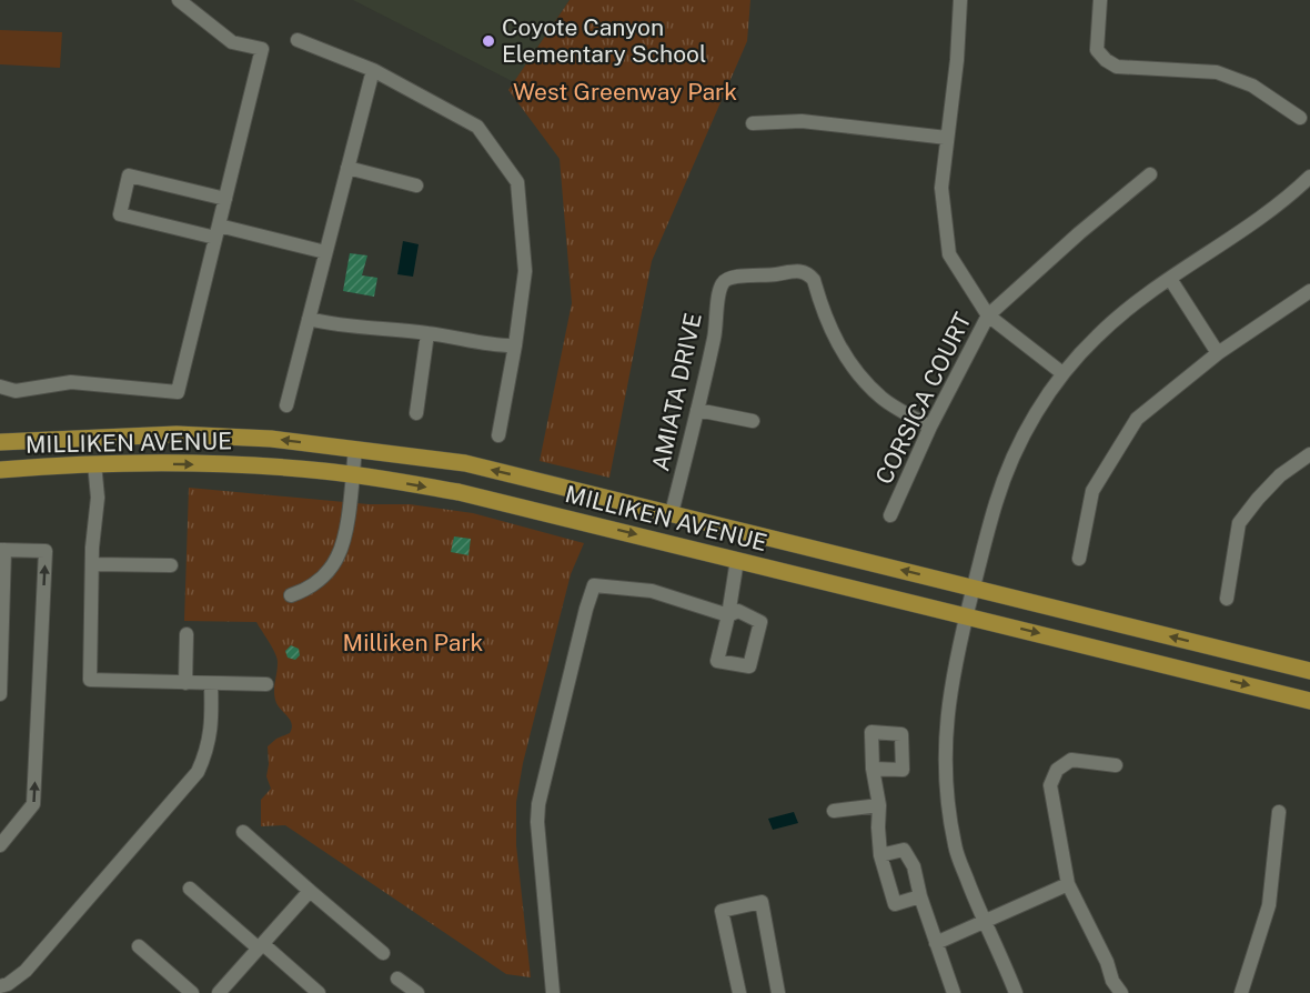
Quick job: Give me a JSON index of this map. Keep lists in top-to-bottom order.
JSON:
{
  "streets": {
    "main road": ["MILLIKEN AVENUE"],
    "street": ["AMIATA DRIVE", "CORSICA COURT"]
  },
  "crossings": [
    ["AMIATA DRIVE", "CORSICA COURT"],
    ["AMIATA DRIVE", "MILLIKEN AVENUE"]
  ],
  "parks": ["West Greenway Park", "Milliken Park"],
  "places": ["Coyote Canyon Elementary School"]
}
